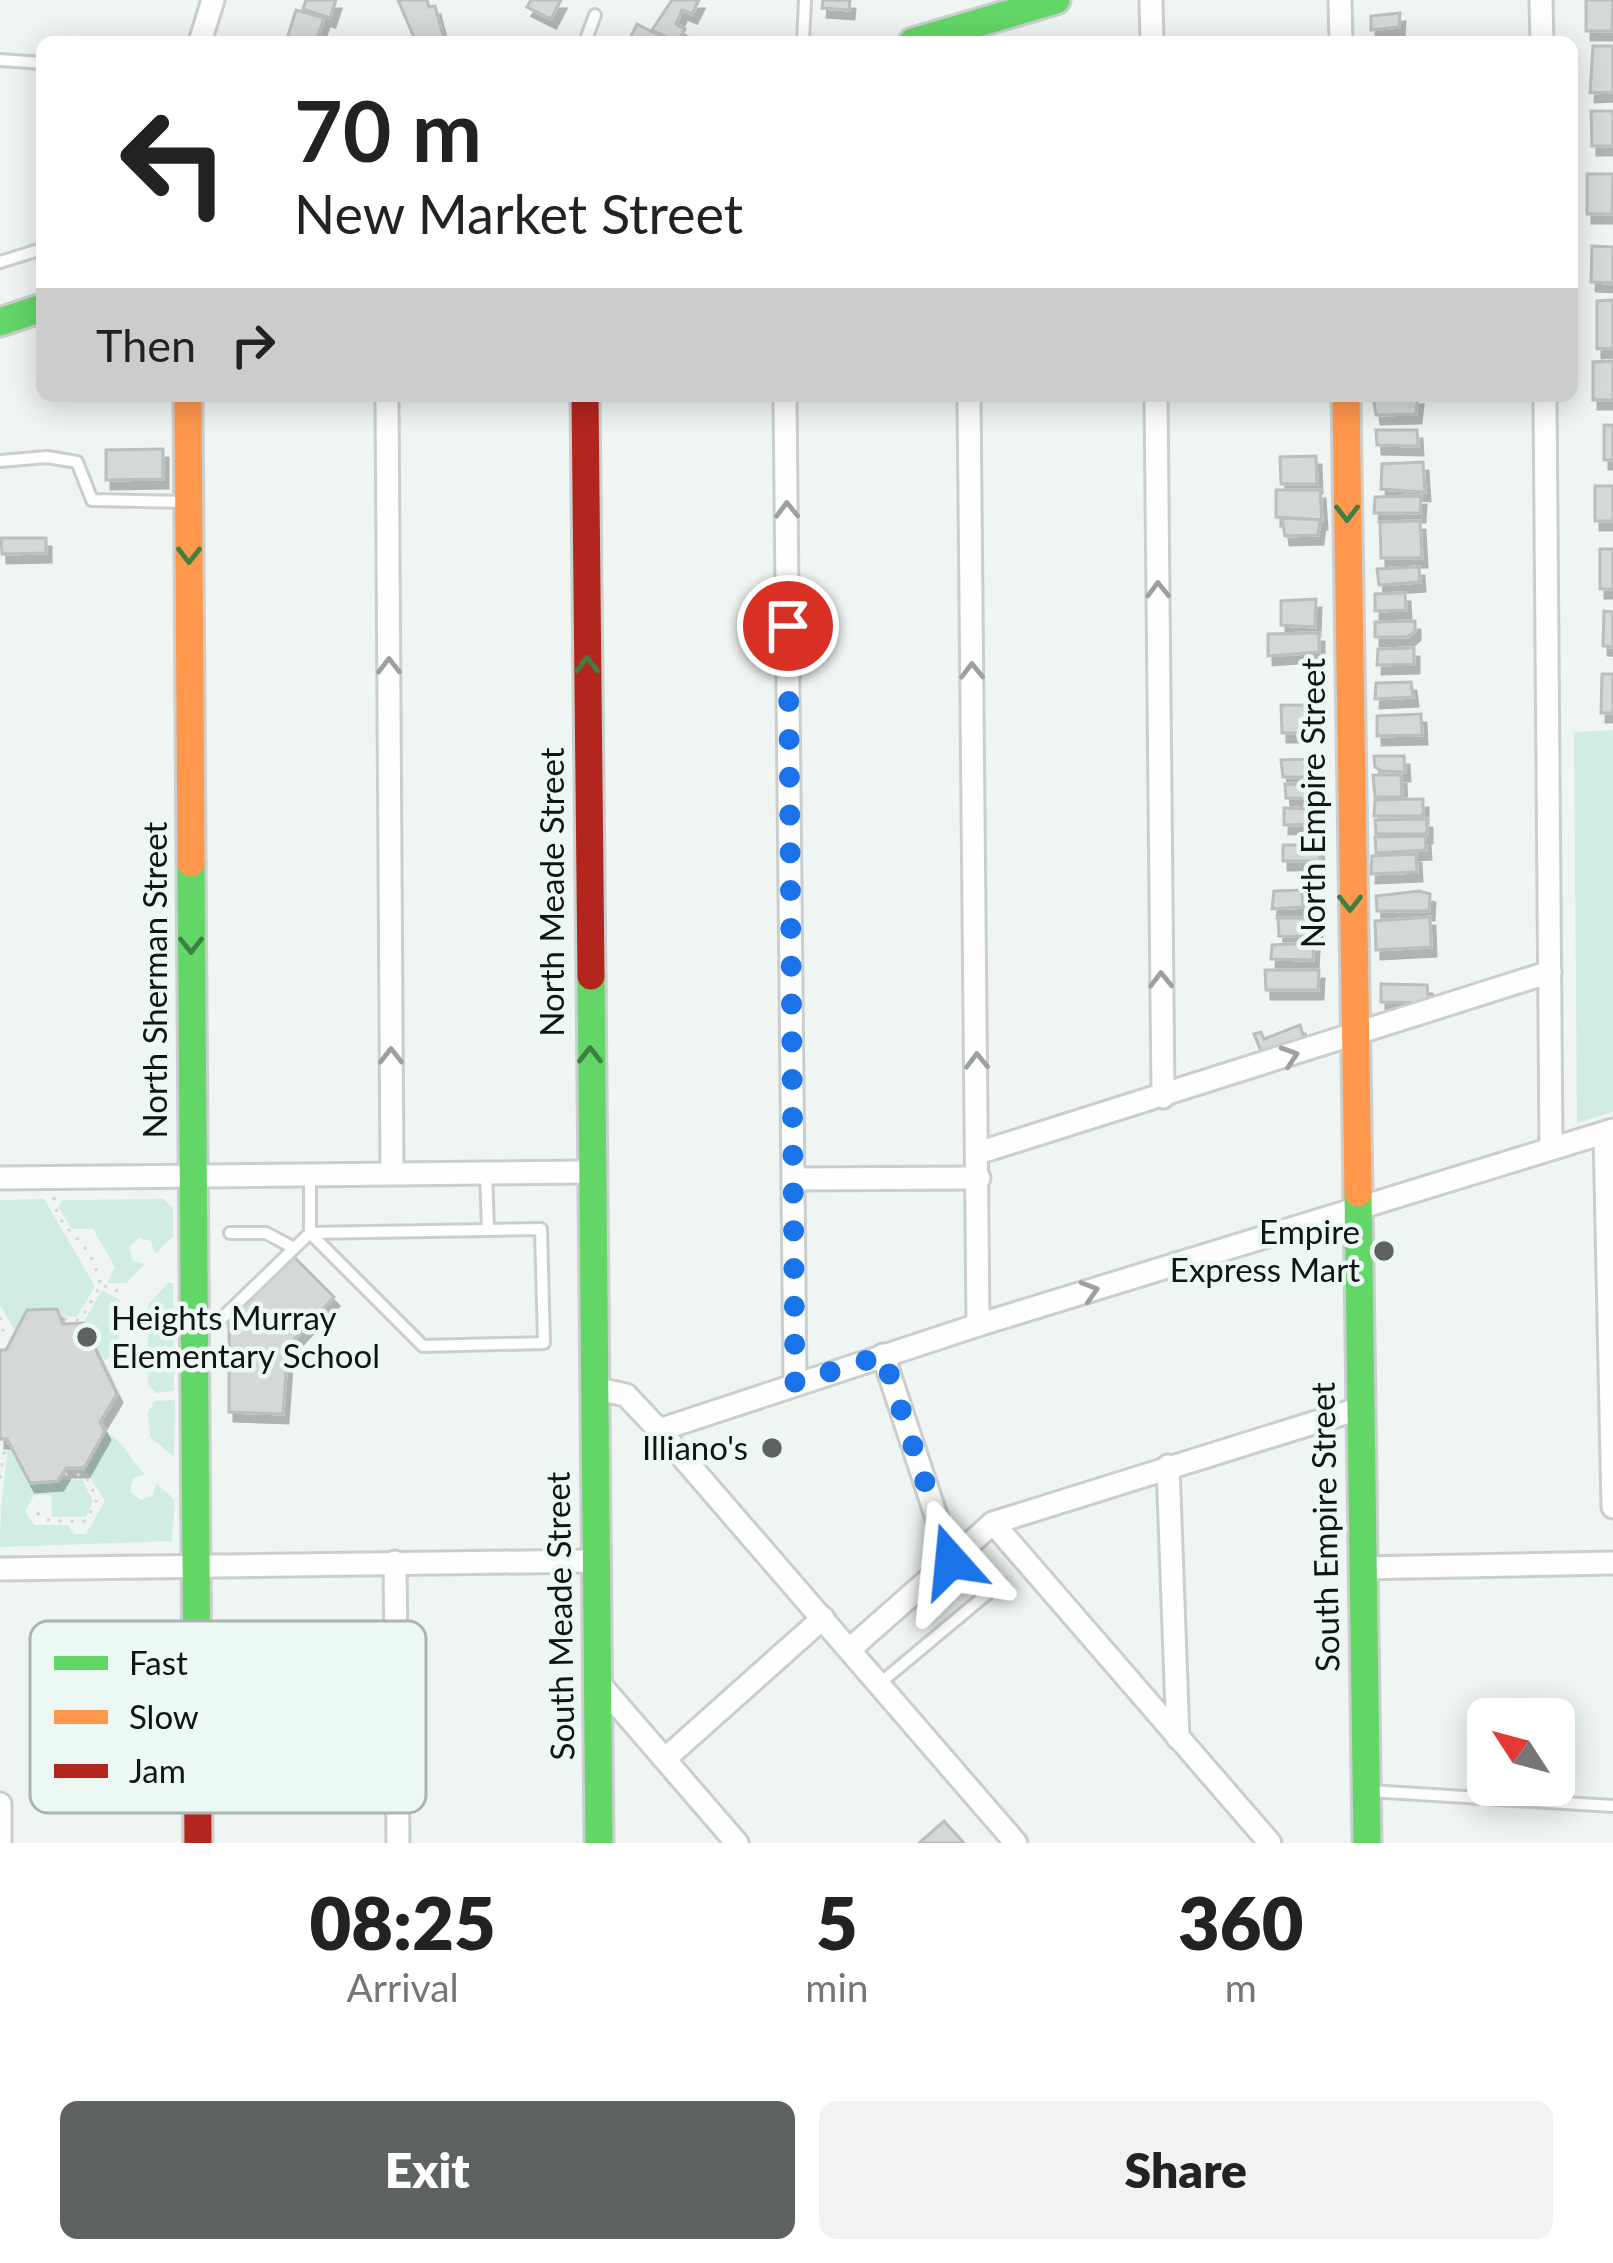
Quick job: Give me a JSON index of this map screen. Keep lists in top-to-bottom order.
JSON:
{
  "streets": {
    "street": [
      "North Empire Street",
      "North Meade Street",
      "North Sherman Street",
      "South Empire Street",
      "South Meade Street"
    ]
  },
  "crossings": [
    ["North Empire Street", "South Empire Street"],
    ["North Meade Street", "South Meade Street"]
  ],
  "places": ["Empire Express Mart", "Heights Murray Elementary School", "Illiano's"],
  "legend": ["Fast", "Slow", "Jam"],
  "north": "top left",
  "page": {
    "turn": ["70 m", "New Market Street"],
    "then": "Then",
    "eta": [
      "08:25",
      "Arrival",
      "5",
      "min",
      "360",
      "m"
    ],
    "buttons": ["Exit", "Share"]
  }
}
